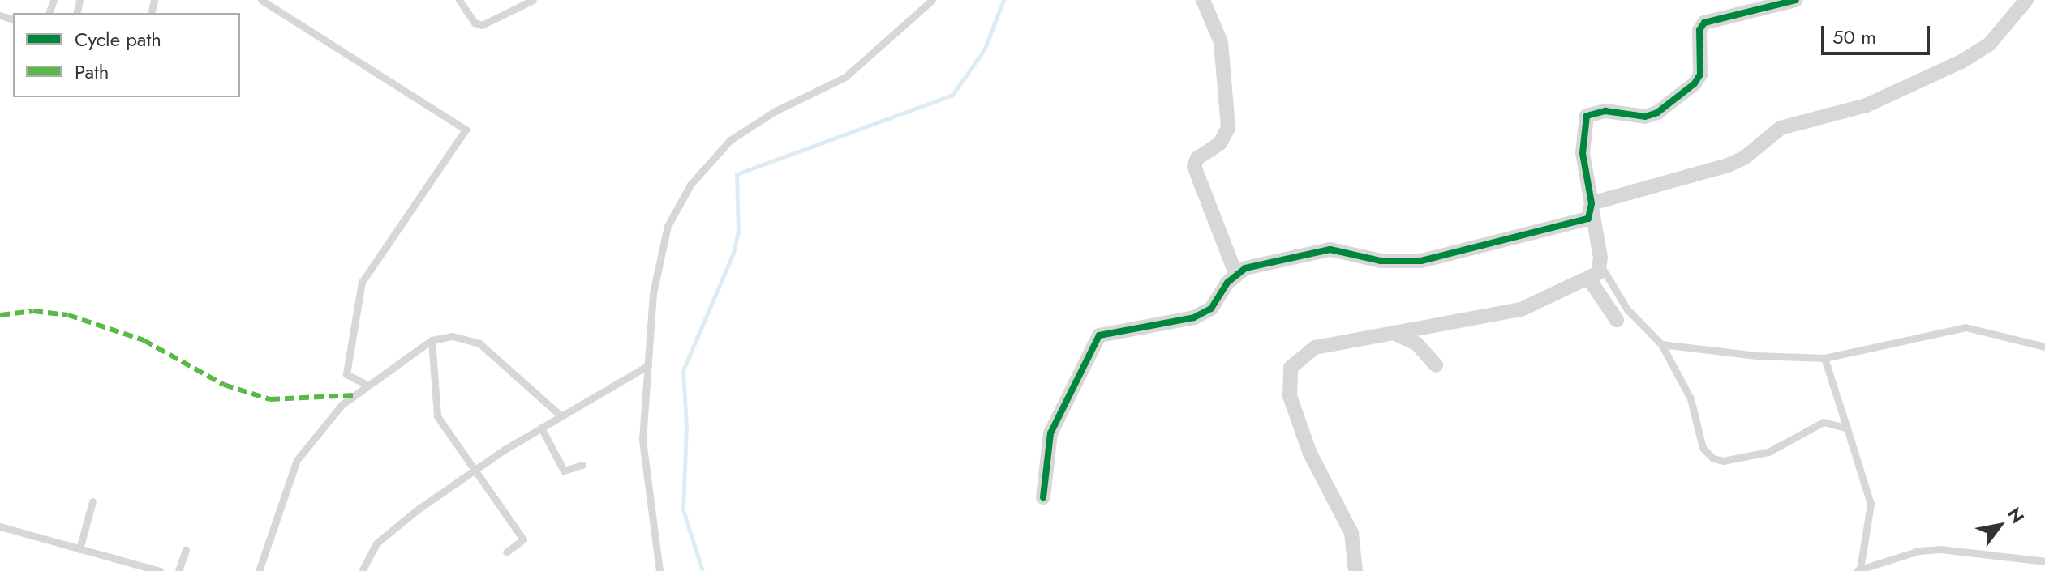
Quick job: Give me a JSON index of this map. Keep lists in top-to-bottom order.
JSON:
{
  "legend": ["Cycle path", "Path"],
  "scale_bar": "50 m",
  "north": "top right"
}
